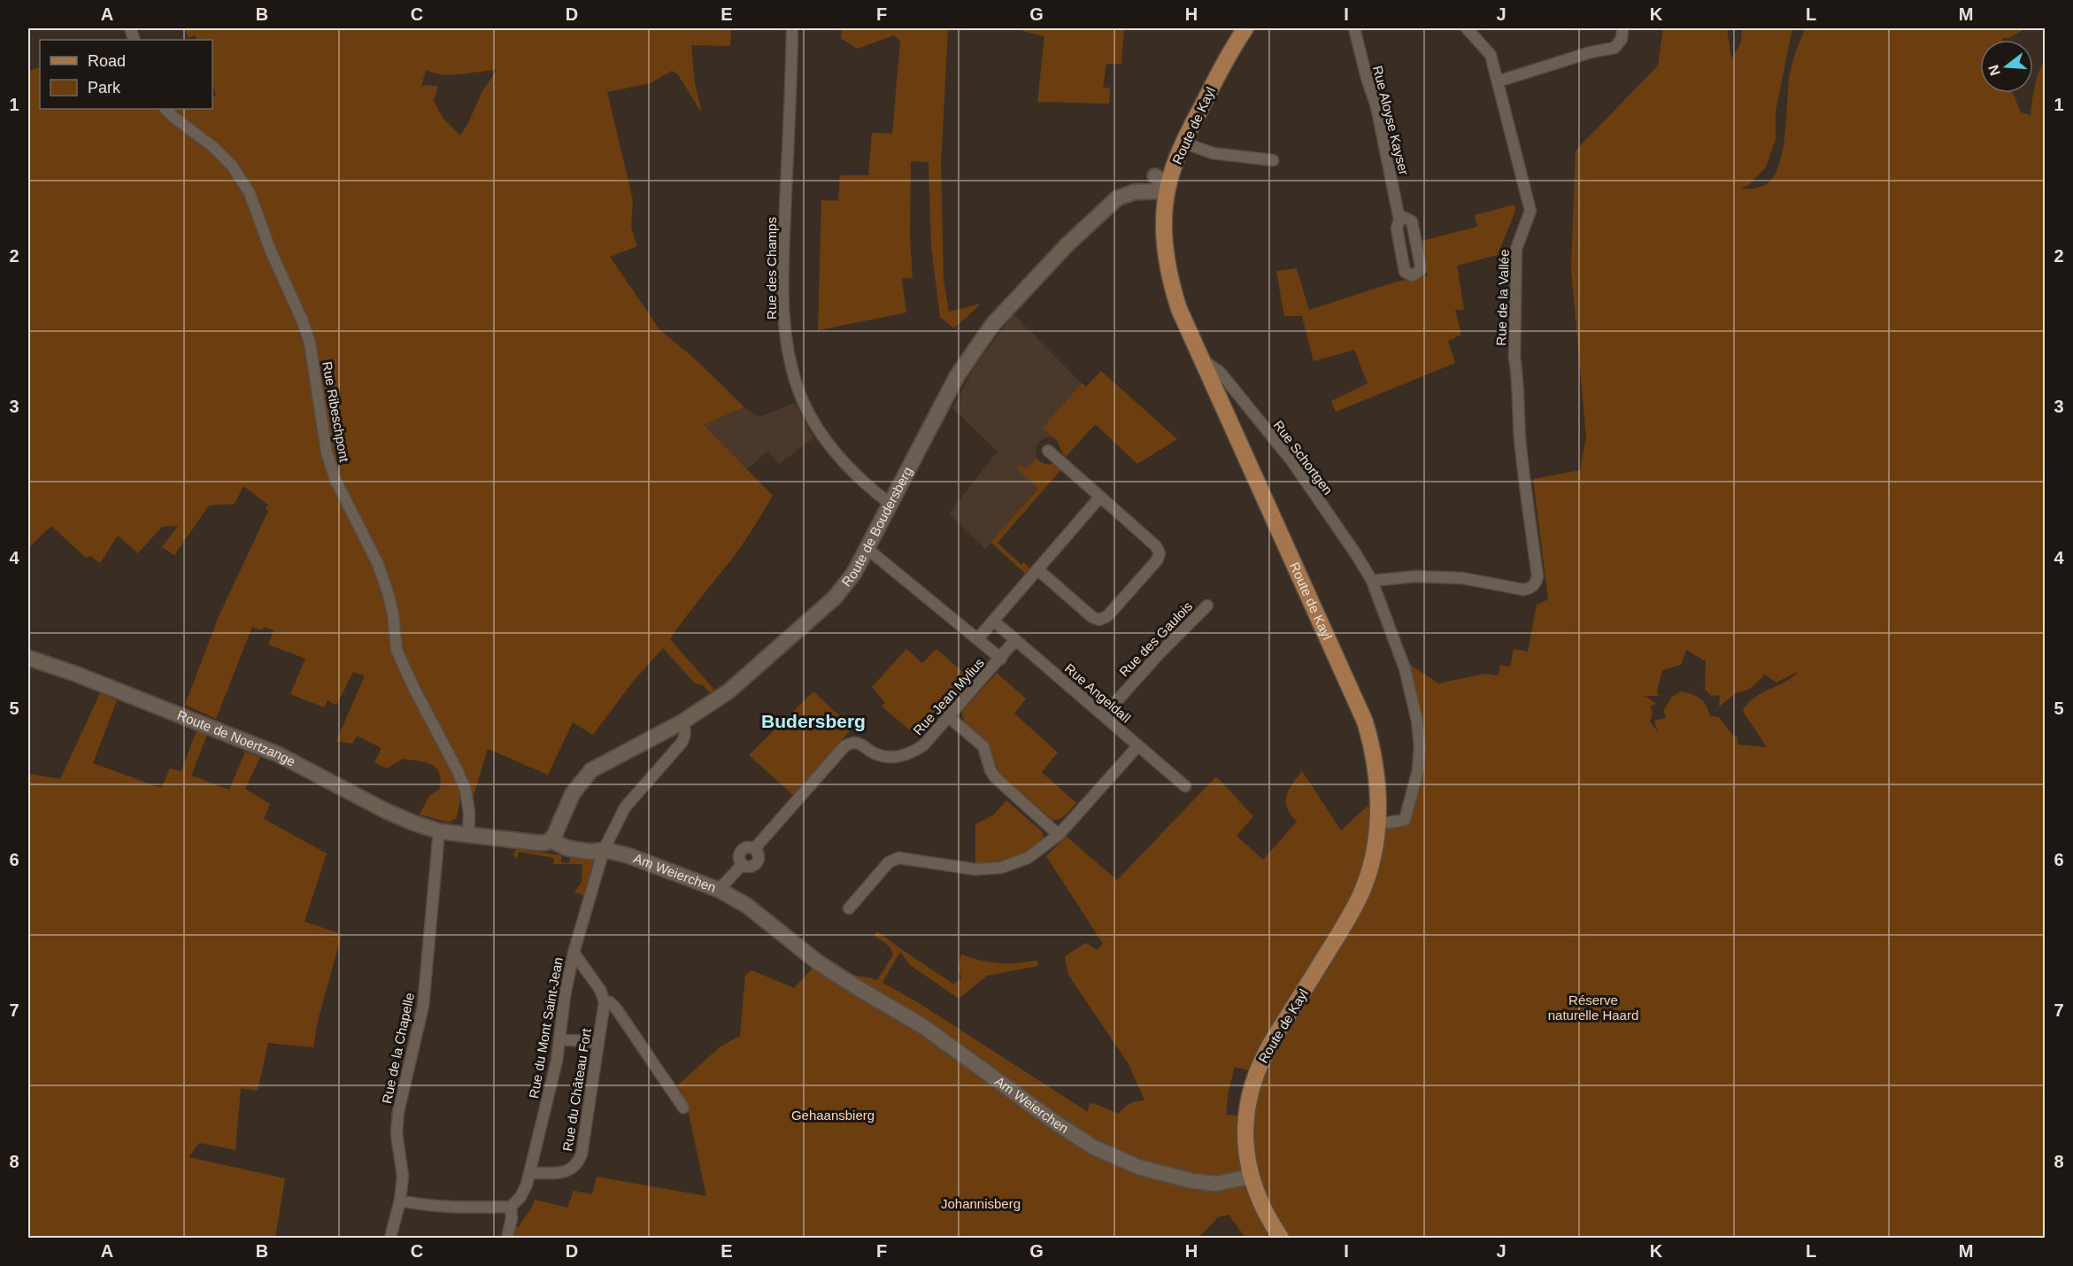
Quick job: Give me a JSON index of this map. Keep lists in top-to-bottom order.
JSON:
{
  "streets": {
    "main road": [
      "Route de Kayl",
      "Route de Boudersberg",
      "Route de Noertzange",
      "Am Weierchen"
    ],
    "street": [
      "Rue Aloyse Kayser",
      "Rue des Champs",
      "Rue de la Vallée",
      "Rue Ribeschpont",
      "Rue Schortgen",
      "Rue des Gaulois",
      "Rue Angeldall",
      "Rue Jean Mylius",
      "Rue du Mont Saint-Jean",
      "Rue de la Chapelle",
      "Rue du Château Fort"
    ]
  },
  "crossings": [
    ["Route de Kayl", "Rue Schortgen"],
    ["Route de Kayl", "Route de Boudersberg"],
    ["Route de Kayl", "Am Weierchen"],
    ["Rue des Champs", "Route de Boudersberg"],
    ["Rue de la Vallée", "Rue Schortgen"],
    ["Rue Ribeschpont", "Route de Noertzange"],
    ["Route de Boudersberg", "Route de Noertzange"],
    ["Route de Boudersberg", "Am Weierchen"],
    ["Route de Boudersberg", "Rue du Mont Saint-Jean"],
    ["Rue des Gaulois", "Rue Angeldall"],
    ["Rue Angeldall", "Rue Jean Mylius"],
    ["Rue Jean Mylius", "Am Weierchen"],
    ["Route de Noertzange", "Am Weierchen"],
    ["Route de Noertzange", "Rue de la Chapelle"],
    ["Am Weierchen", "Rue du Mont Saint-Jean"],
    ["Rue du Mont Saint-Jean", "Rue du Château Fort"]
  ],
  "districts": ["Budersberg"],
  "parks": ["Réserve naturelle Haard", "Gehaansbierg", "Johannisberg"],
  "legend": ["Road", "Park"],
  "north": "left",
  "grid": {
    "columns": [
      "A",
      "B",
      "C",
      "D",
      "E",
      "F",
      "G",
      "H",
      "I",
      "J",
      "K",
      "L",
      "M"
    ],
    "rows": [
      "1",
      "2",
      "3",
      "4",
      "5",
      "6",
      "7",
      "8"
    ]
  }
}
